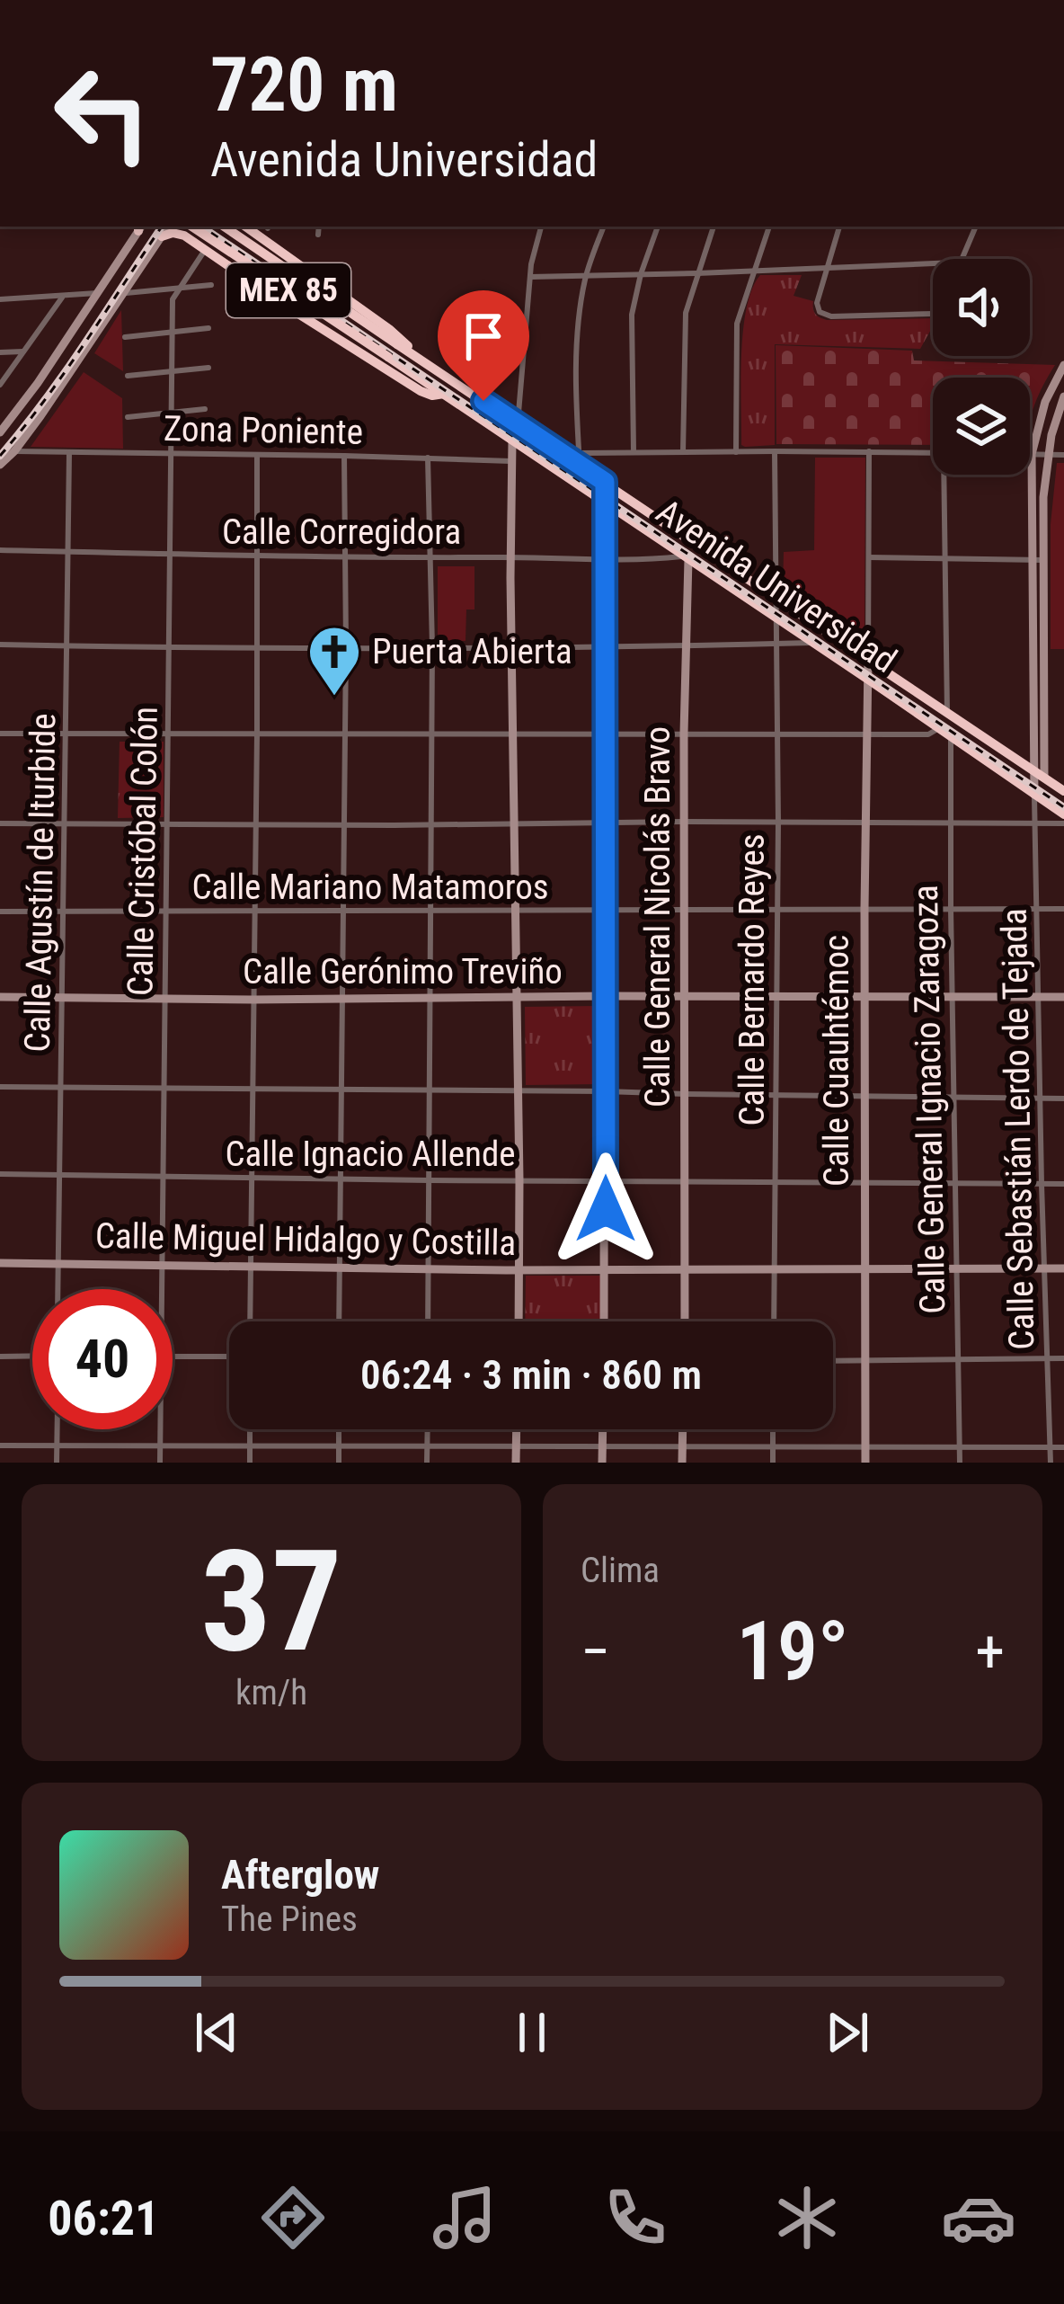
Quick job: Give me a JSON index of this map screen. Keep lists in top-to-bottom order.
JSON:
{
  "streets": {
    "highway": ["MEX 85", "Avenida Universidad"],
    "street": [
      "Zona Poniente",
      "Calle Corregidora",
      "Calle Cristóbal Colón",
      "Calle Agustín de Iturbide",
      "Calle Mariano Matamoros",
      "Calle General Nicolás Bravo",
      "Calle Gerónimo Treviño",
      "Calle Bernardo Reyes",
      "Calle Cuauhtémoc",
      "Calle General Ignacio Zaragoza",
      "Calle Sebastián Lerdo de Tejada",
      "Calle Ignacio Allende",
      "Calle Miguel Hidalgo y Costilla"
    ]
  },
  "crossings": [
    ["Zona Poniente", "Calle Cristóbal Colón"],
    ["Zona Poniente", "Calle Agustín de Iturbide"],
    ["Calle Corregidora", "Avenida Universidad"],
    ["Calle Corregidora", "Calle Cristóbal Colón"],
    ["Calle Corregidora", "Calle Agustín de Iturbide"],
    ["Calle Corregidora", "Calle General Nicolás Bravo"],
    ["Avenida Universidad", "Calle General Nicolás Bravo"],
    ["Avenida Universidad", "Calle Bernardo Reyes"],
    ["Avenida Universidad", "Calle Cuauhtémoc"],
    ["Avenida Universidad", "Calle General Ignacio Zaragoza"],
    ["Avenida Universidad", "Calle Sebastián Lerdo de Tejada"],
    ["Calle Cristóbal Colón", "Calle Mariano Matamoros"],
    ["Calle Cristóbal Colón", "Calle Gerónimo Treviño"],
    ["Calle Cristóbal Colón", "Calle Ignacio Allende"],
    ["Calle Cristóbal Colón", "Calle Miguel Hidalgo y Costilla"],
    ["Calle Agustín de Iturbide", "Calle Mariano Matamoros"],
    ["Calle Agustín de Iturbide", "Calle Gerónimo Treviño"],
    ["Calle Agustín de Iturbide", "Calle Ignacio Allende"],
    ["Calle Agustín de Iturbide", "Calle Miguel Hidalgo y Costilla"],
    ["Calle Mariano Matamoros", "Calle General Nicolás Bravo"],
    ["Calle Mariano Matamoros", "Calle Bernardo Reyes"],
    ["Calle Mariano Matamoros", "Calle Cuauhtémoc"],
    ["Calle Mariano Matamoros", "Calle General Ignacio Zaragoza"],
    ["Calle Mariano Matamoros", "Calle Sebastián Lerdo de Tejada"],
    ["Calle General Nicolás Bravo", "Calle Gerónimo Treviño"],
    ["Calle General Nicolás Bravo", "Calle Ignacio Allende"],
    ["Calle General Nicolás Bravo", "Calle Miguel Hidalgo y Costilla"],
    ["Calle Gerónimo Treviño", "Calle Bernardo Reyes"],
    ["Calle Gerónimo Treviño", "Calle Cuauhtémoc"],
    ["Calle Gerónimo Treviño", "Calle General Ignacio Zaragoza"],
    ["Calle Gerónimo Treviño", "Calle Sebastián Lerdo de Tejada"],
    ["Calle Bernardo Reyes", "Calle Ignacio Allende"],
    ["Calle Bernardo Reyes", "Calle Miguel Hidalgo y Costilla"],
    ["Calle Cuauhtémoc", "Calle Ignacio Allende"],
    ["Calle Cuauhtémoc", "Calle Miguel Hidalgo y Costilla"],
    ["Calle General Ignacio Zaragoza", "Calle Ignacio Allende"],
    ["Calle General Ignacio Zaragoza", "Calle Miguel Hidalgo y Costilla"],
    ["Calle Sebastián Lerdo de Tejada", "Calle Ignacio Allende"],
    ["Calle Sebastián Lerdo de Tejada", "Calle Miguel Hidalgo y Costilla"]
  ],
  "places": {
    "church": ["Puerta Abierta"]
  },
  "page": {
    "turn": ["720 m", "Avenida Universidad"],
    "limit": "40",
    "trip": "06:24 · 3 min · 860 m",
    "tile": [
      ["37", "km/h"],
      "Clima"
    ],
    "heat": ["−", "19°", "+"],
    "song": ["Afterglow", "The Pines"],
    "tabs": "06:21"
  }
}
